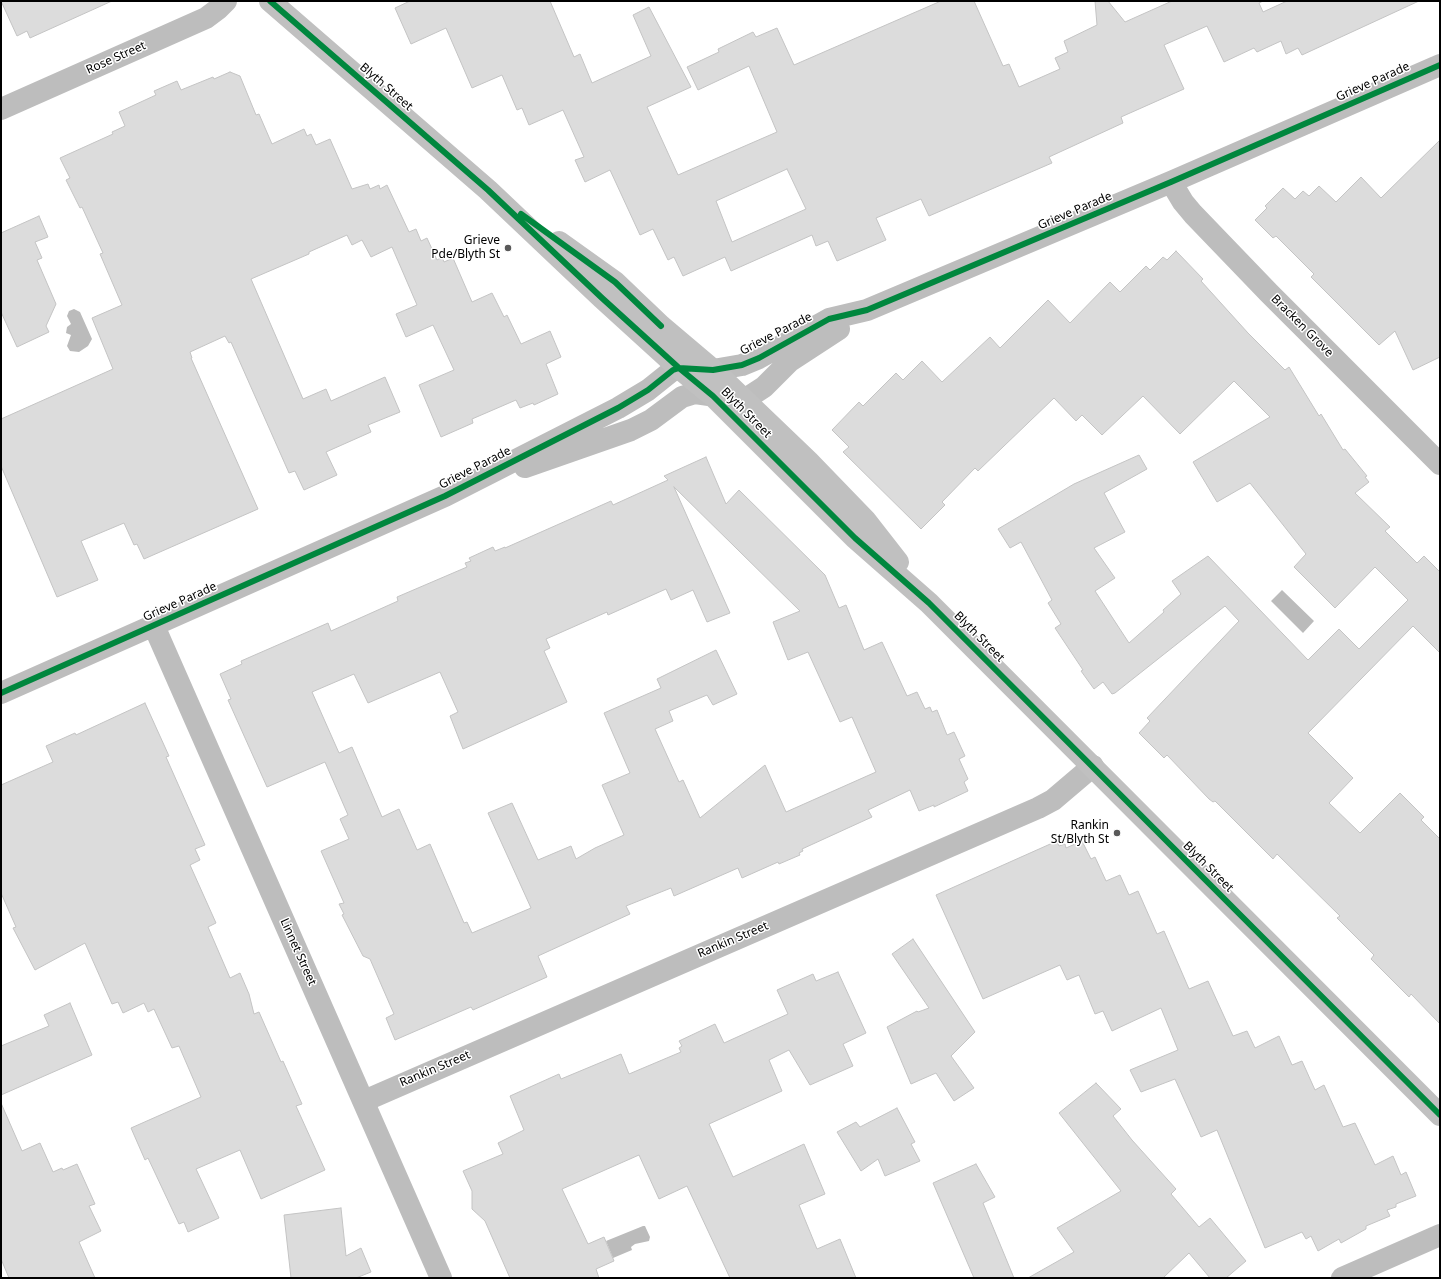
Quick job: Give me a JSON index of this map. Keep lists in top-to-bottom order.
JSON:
{
  "streets": {
    "street": [
      "Rose Street",
      "Grieve Parade",
      "Blyth Street",
      "Bracken Grove",
      "Rankin Street",
      "Linnet Street"
    ]
  },
  "crossings": [
    ["Grieve Parade", "Blyth Street"],
    ["Grieve Parade", "Bracken Grove"],
    ["Grieve Parade", "Linnet Street"],
    ["Blyth Street", "Rankin Street"],
    ["Rankin Street", "Linnet Street"]
  ],
  "places": ["Grieve Pde/Blyth St", "Rankin St/Blyth St"]
}
